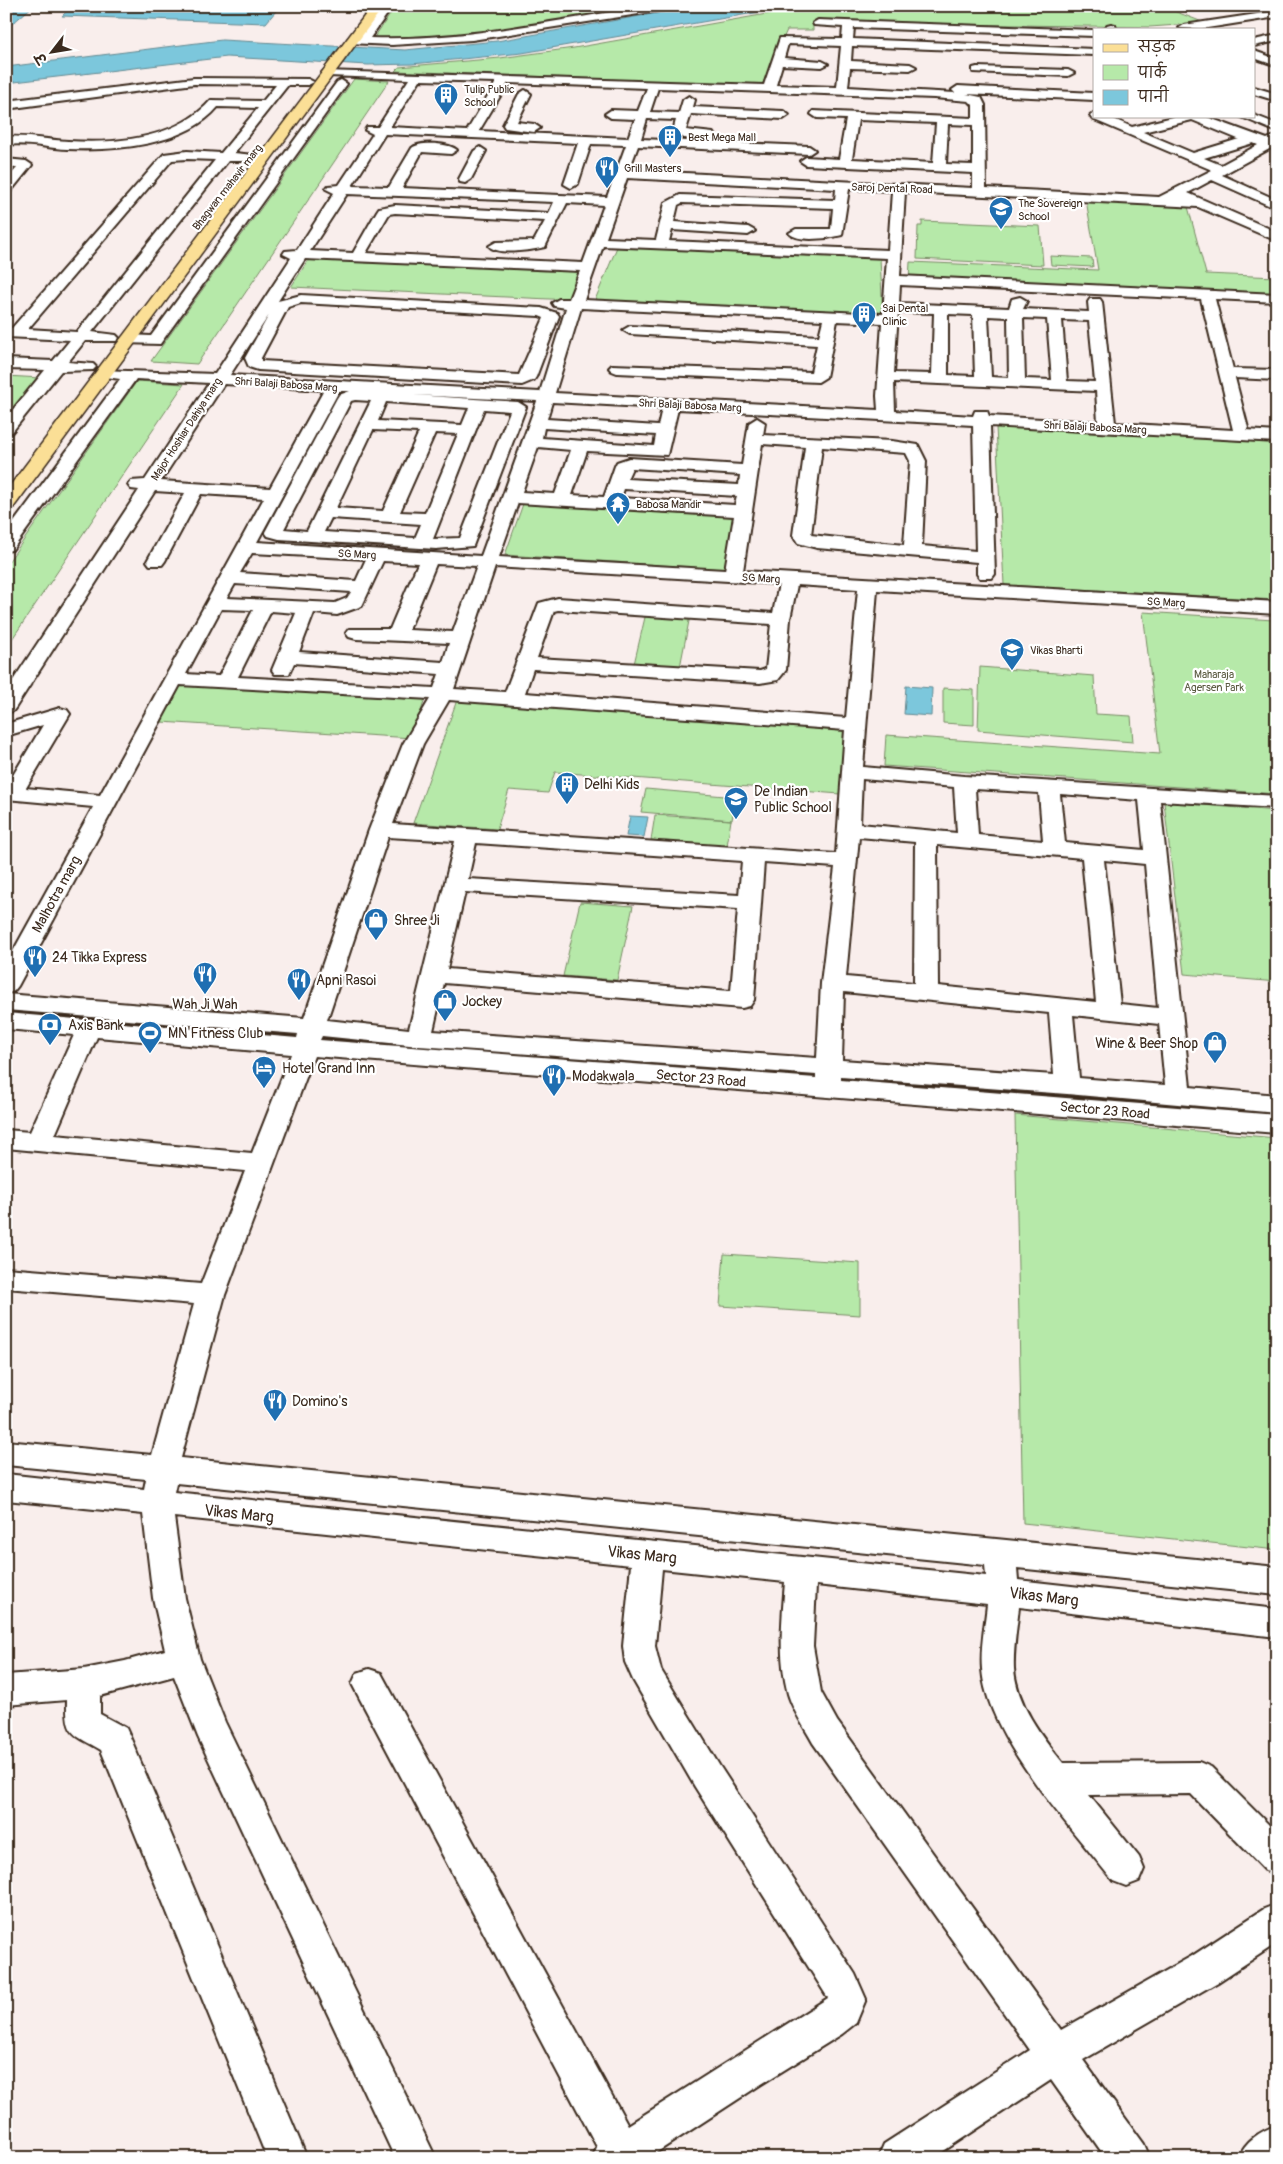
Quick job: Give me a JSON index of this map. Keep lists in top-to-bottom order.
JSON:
{
  "streets": {
    "main road": ["Bhagwan mahavir marg"],
    "street": [
      "Saroj Dental Road",
      "Shri Balaji Babosa Marg",
      "Major Hoshiar Dahiya marg",
      "SG Marg",
      "Malhotra marg",
      "Sector 23 Road",
      "Vikas Marg"
    ]
  },
  "crossings": [
    ["Bhagwan mahavir marg", "Shri Balaji Babosa Marg"],
    ["Shri Balaji Babosa Marg", "Major Hoshiar Dahiya marg"],
    ["SG Marg", "Malhotra marg"]
  ],
  "parks": ["Maharaja Agersen Park"],
  "places": {
    "building": [
      "Tulip Public School",
      "Best Mega Mall",
      "Sai Dental Clinic",
      "Delhi Kids"
    ],
    "restaurant": [
      "Grill Masters",
      "24 Tikka Express",
      "Wah Ji Wah",
      "Apni Rasoi",
      "Modakwala",
      "Domino's"
    ],
    "school or university": ["The Sovereign School", "Vikas Bharti", "De Indian Public School"],
    "temple": ["Babosa Mandir"],
    "shop": ["Shree Ji", "Jockey", "Wine & Beer Shop"],
    "bank": ["Axis Bank"],
    "sports": ["MN Fitness Club"],
    "hotel": ["Hotel Grand Inn"]
  },
  "legend": ["सड़क", "पार्क", "पानी"],
  "north": "bottom left"
}
